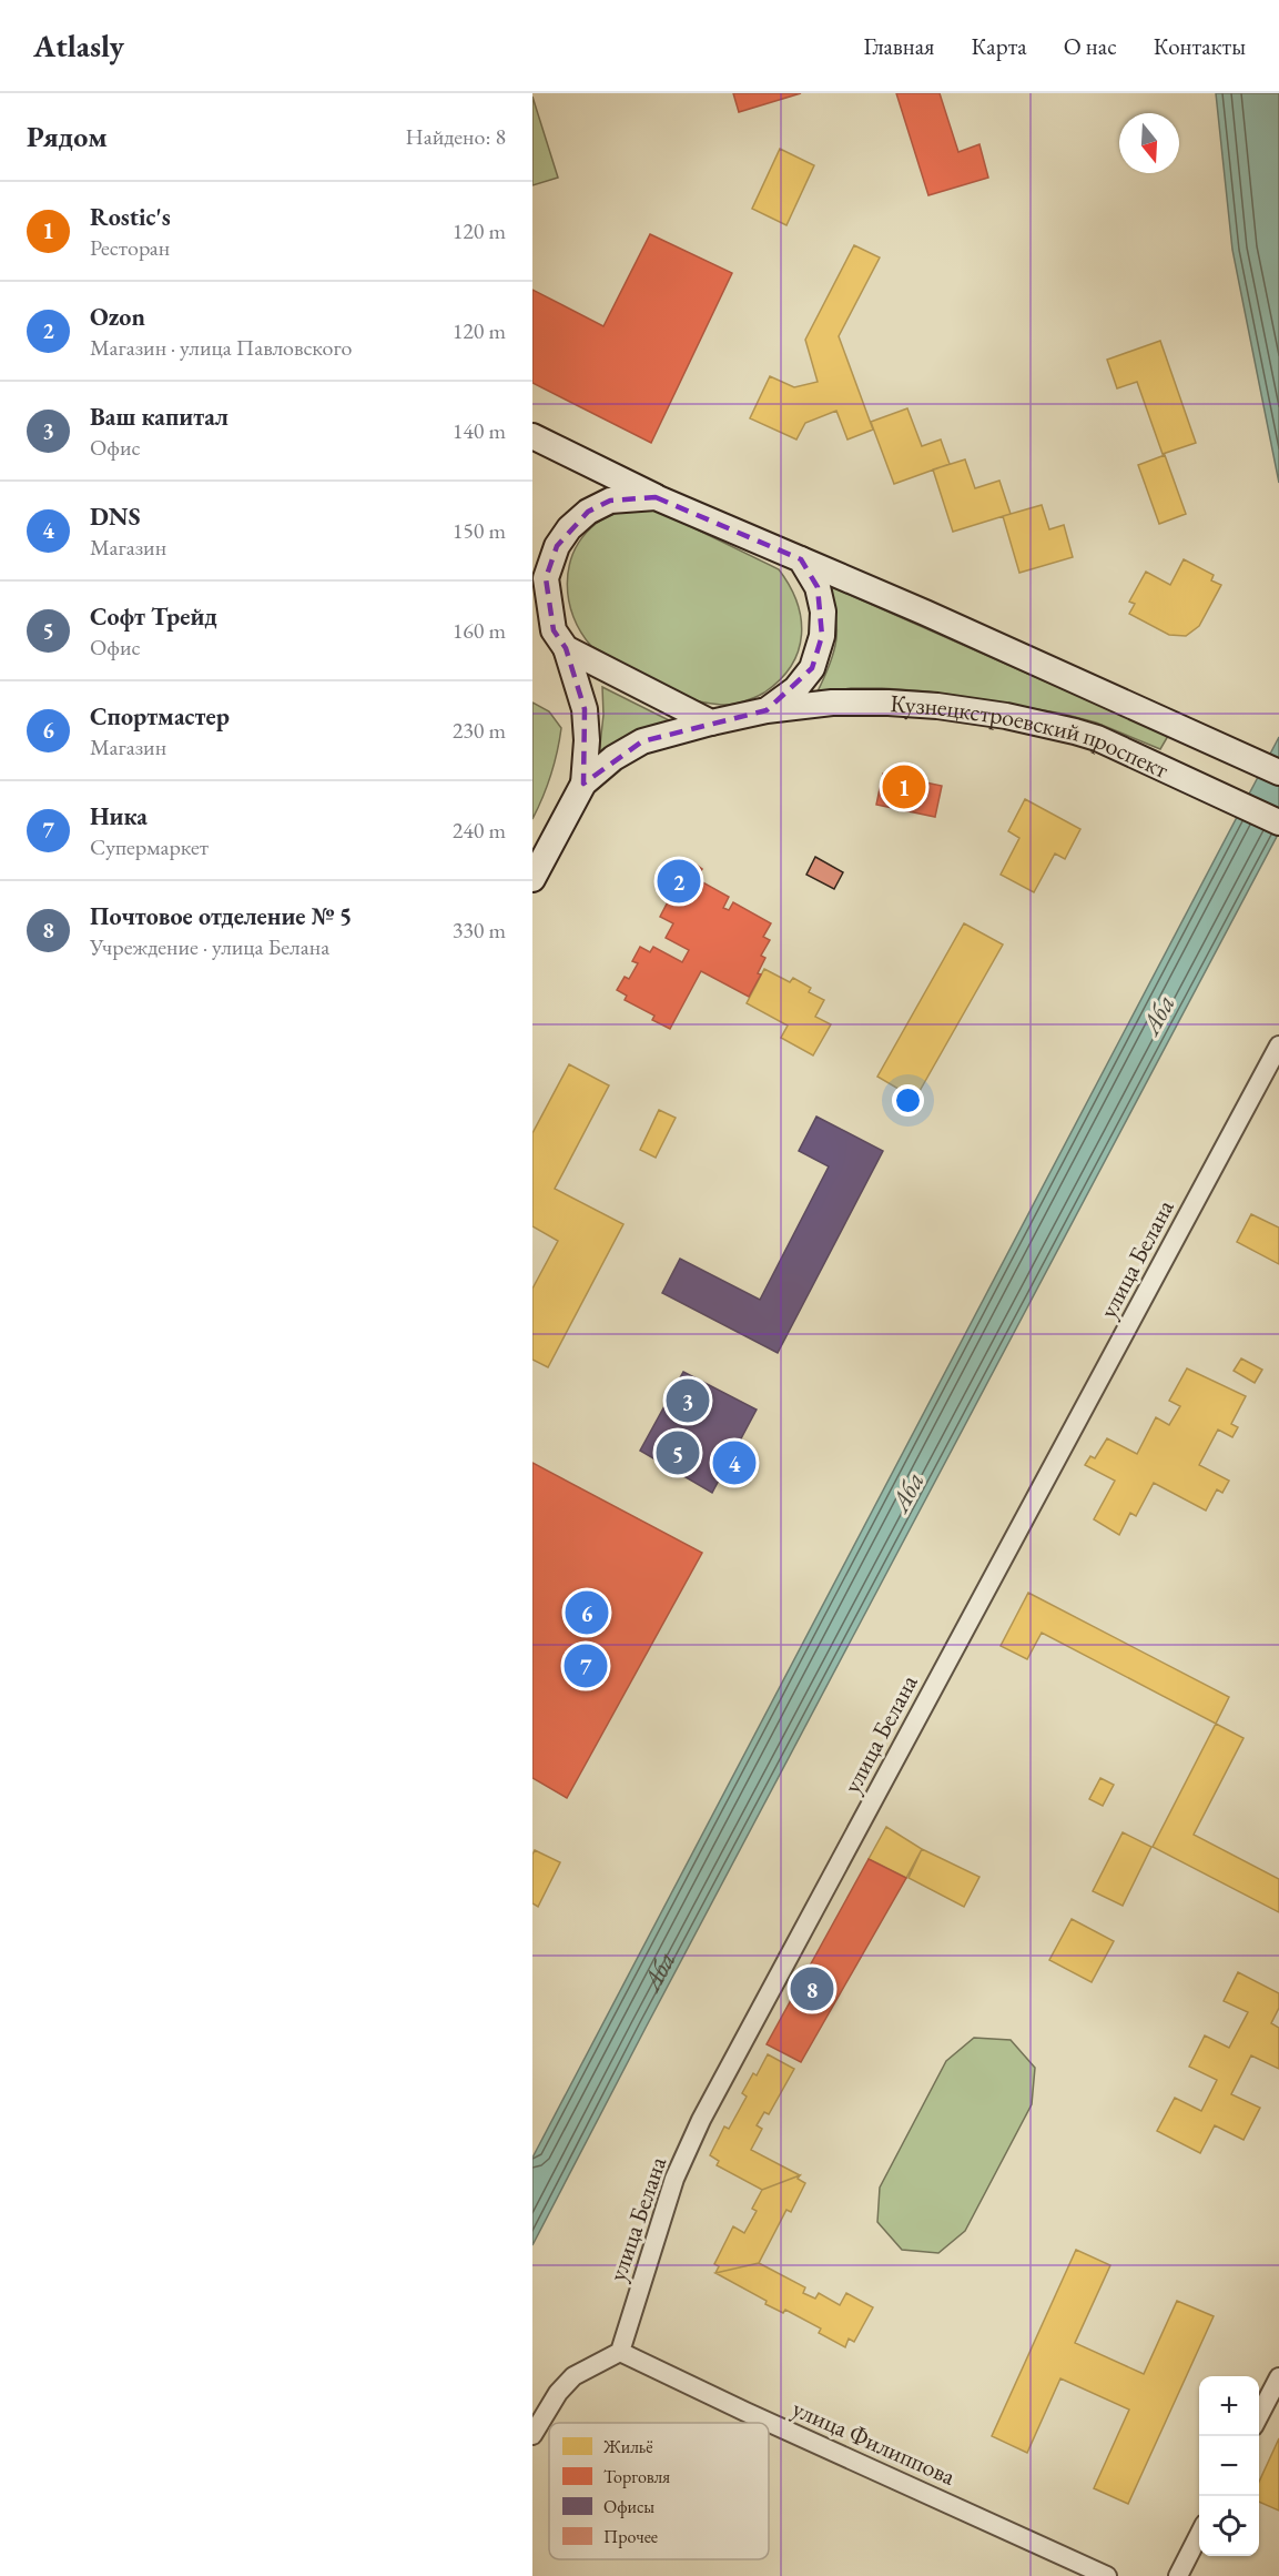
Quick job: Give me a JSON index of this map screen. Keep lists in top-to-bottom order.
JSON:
{
  "streets": {
    "main road": ["Кузнецкстроевский проспект"],
    "street": ["улица Белана", "улица Филиппова"]
  },
  "crossings": [
    ["улица Белана", "улица Филиппова"]
  ],
  "water": ["Аба"],
  "legend": [
    "Жильё",
    "Торговля",
    "Офисы",
    "Прочее"
  ],
  "north": "bottom",
  "page": {
    "header": "Atlasly",
    "nav": [
      "Главная",
      "Карта",
      "О нас",
      "Контакты"
    ],
    "heading": ["Рядом", "Найдено: 8"],
    "list": [
      {
        "mark": "1",
        "name": "Rostic's",
        "note": "Ресторан",
        "value": "120 m"
      },
      {
        "mark": "2",
        "name": "Ozon",
        "note": "Магазин · улица Павловского",
        "value": "120 m"
      },
      {
        "mark": "3",
        "name": "Ваш капитал",
        "note": "Офис",
        "value": "140 m"
      },
      {
        "mark": "4",
        "name": "DNS",
        "note": "Магазин",
        "value": "150 m"
      },
      {
        "mark": "5",
        "name": "Софт Трейд",
        "note": "Офис",
        "value": "160 m"
      },
      {
        "mark": "6",
        "name": "Спортмастер",
        "note": "Магазин",
        "value": "230 m"
      },
      {
        "mark": "7",
        "name": "Ника",
        "note": "Супермаркет",
        "value": "240 m"
      },
      {
        "mark": "8",
        "name": "Почтовое отделение № 5",
        "note": "Учреждение · улица Белана",
        "value": "330 m"
      }
    ],
    "pins": [
      "1",
      "2",
      "3",
      "5",
      "4",
      "6",
      "7",
      "8"
    ],
    "map_buttons": ["+", "−"]
  }
}
